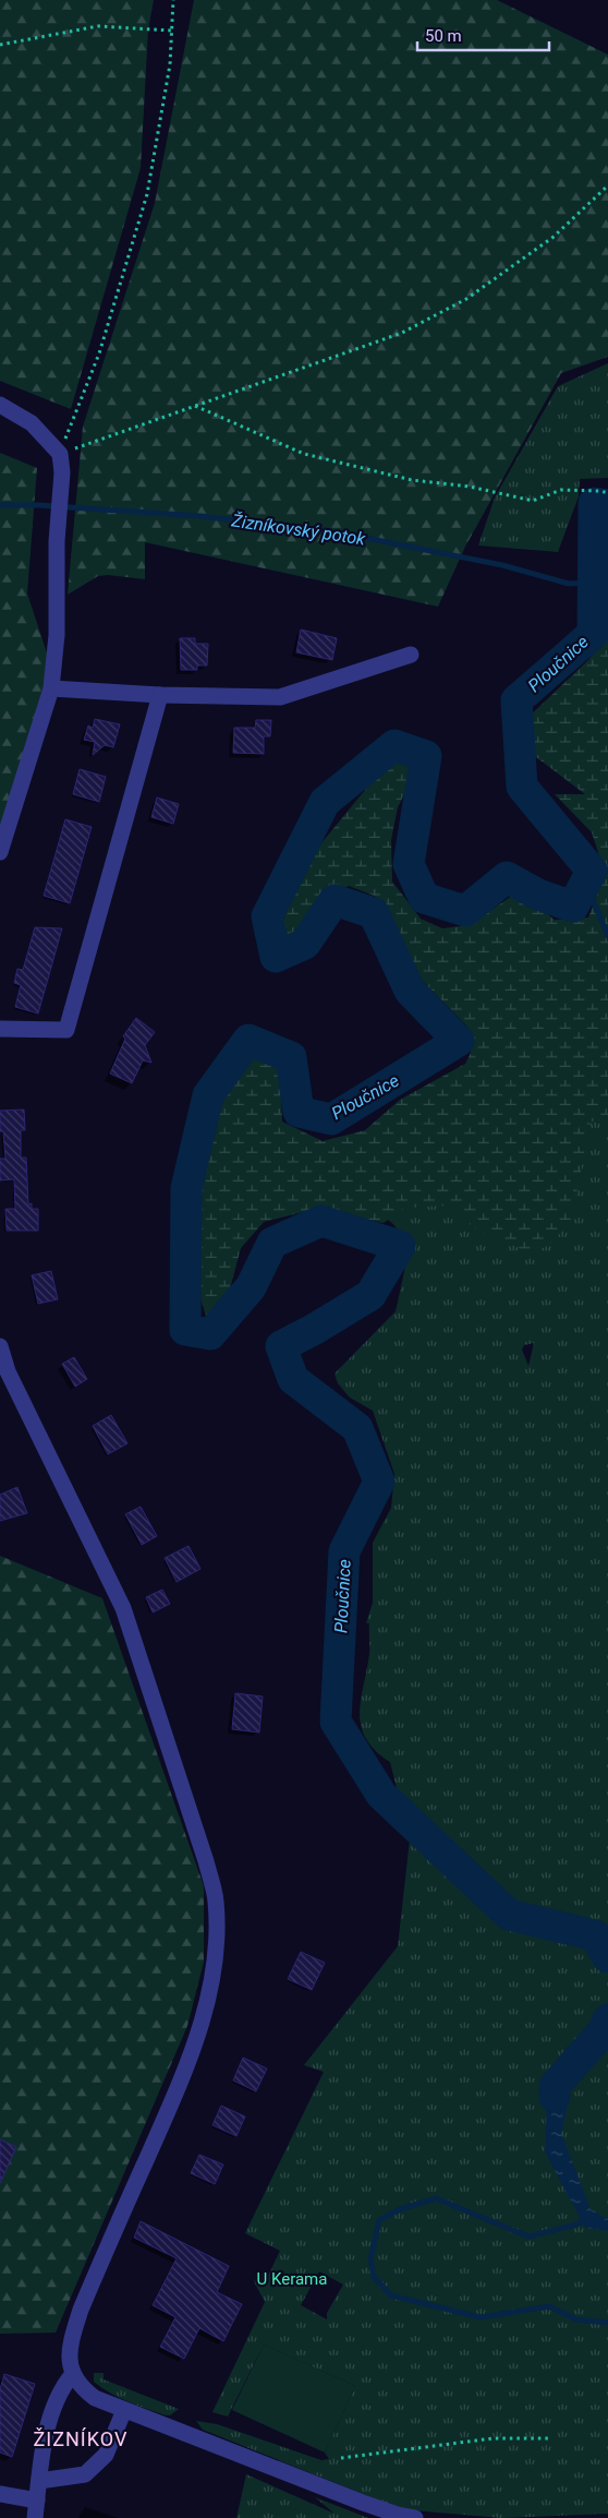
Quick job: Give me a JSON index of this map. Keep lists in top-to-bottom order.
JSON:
{
  "districts": ["ŽIZNÍKOV"],
  "water": ["Žizníkovský potok", "Ploučnice"],
  "parks": ["U Kerama"],
  "scale_bar": "50 m"
}
